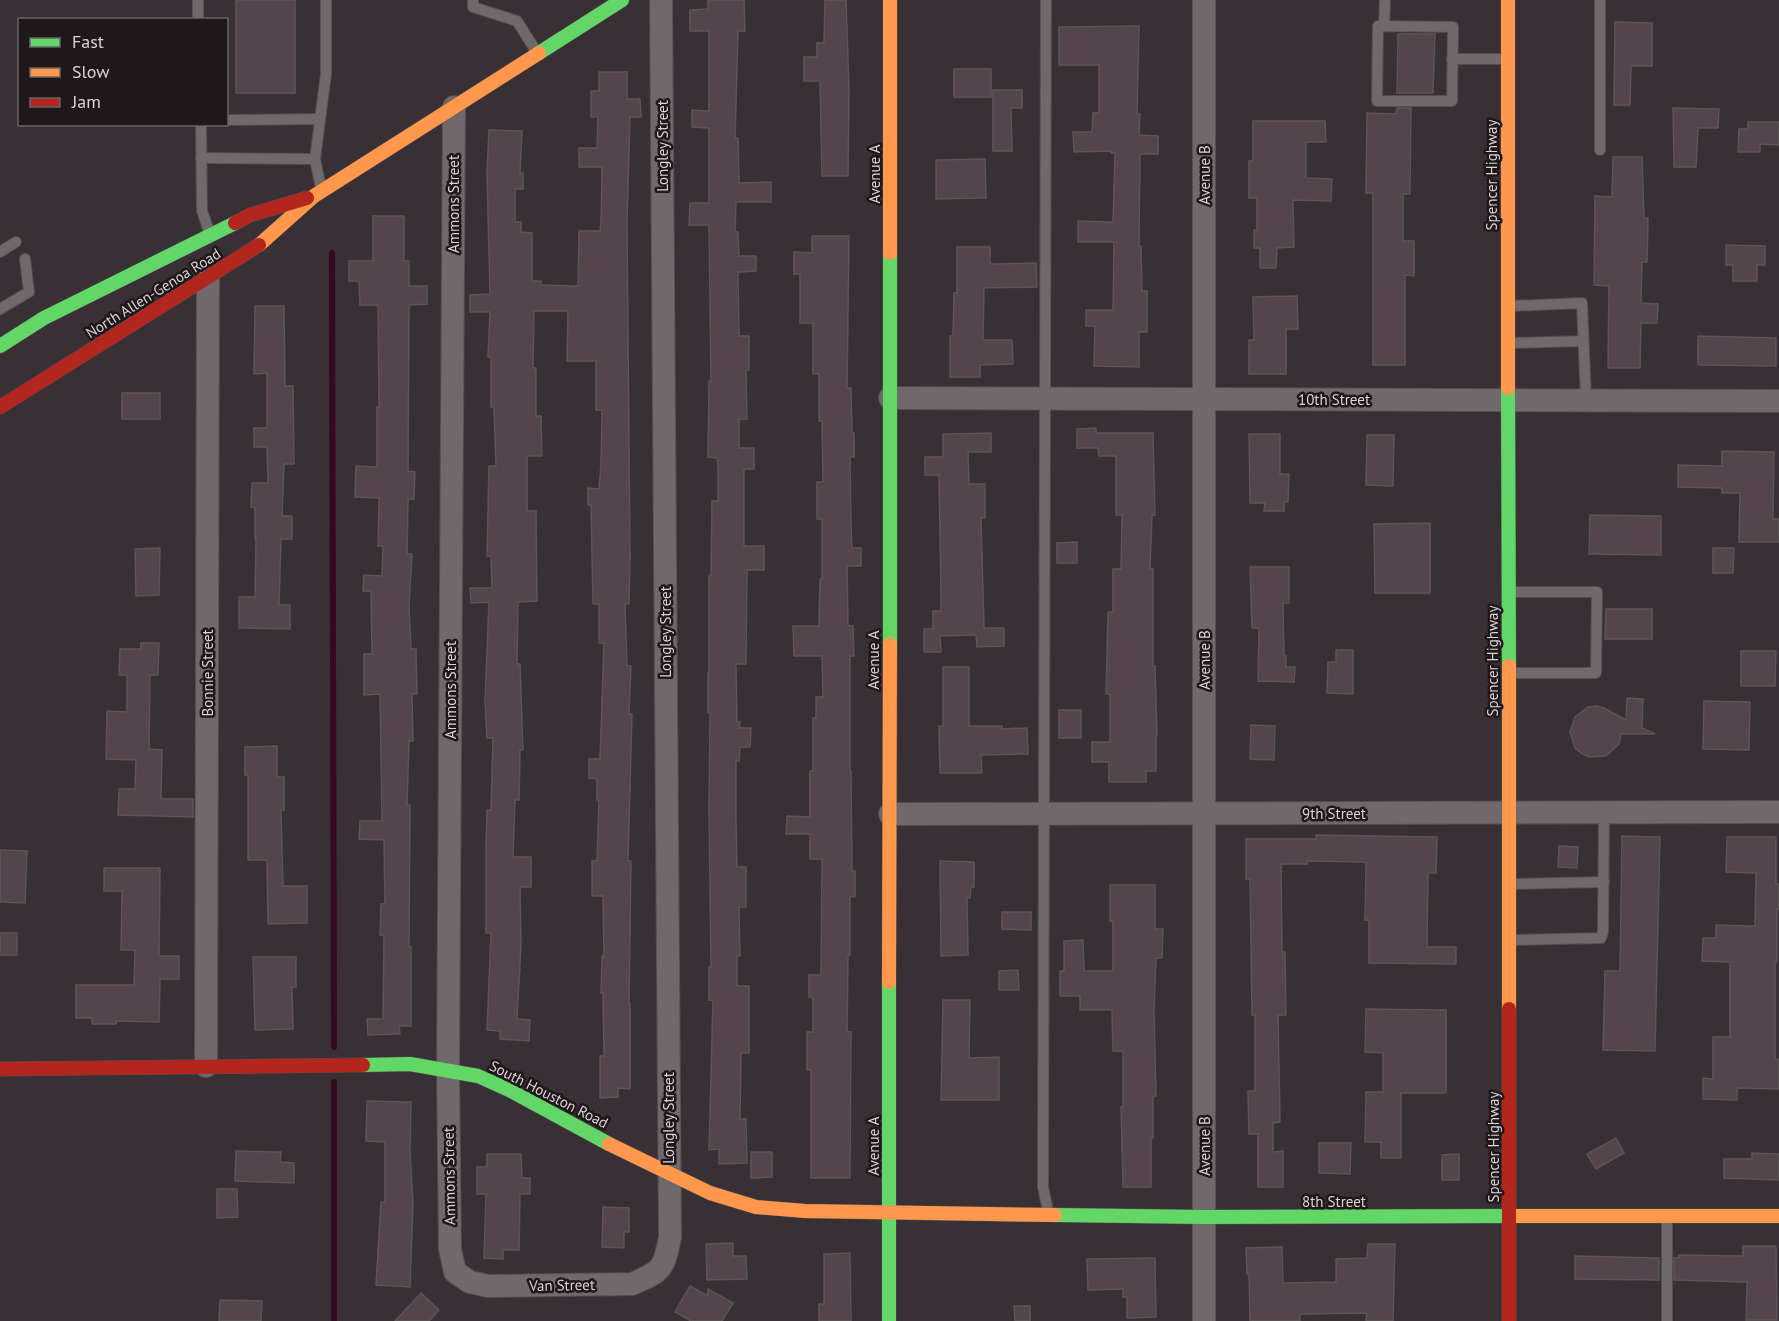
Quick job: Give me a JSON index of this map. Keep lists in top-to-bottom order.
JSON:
{
  "streets": {
    "street": [
      "Longley Street",
      "Avenue A",
      "Avenue B",
      "Spencer Highway",
      "Ammons Street",
      "North Allen-Genoa Road",
      "10th Street",
      "Bonnie Street",
      "9th Street",
      "South Houston Road",
      "8th Street",
      "Van Street"
    ]
  },
  "crossings": [
    ["Longley Street", "South Houston Road"],
    ["Longley Street", "Van Street"],
    ["Avenue A", "10th Street"],
    ["Avenue A", "9th Street"],
    ["Avenue A", "South Houston Road"],
    ["Avenue A", "8th Street"],
    ["Avenue B", "10th Street"],
    ["Avenue B", "9th Street"],
    ["Avenue B", "8th Street"],
    ["Spencer Highway", "10th Street"],
    ["Spencer Highway", "9th Street"],
    ["Spencer Highway", "8th Street"],
    ["Ammons Street", "North Allen-Genoa Road"],
    ["Ammons Street", "South Houston Road"],
    ["Ammons Street", "Van Street"],
    ["North Allen-Genoa Road", "Bonnie Street"],
    ["Bonnie Street", "South Houston Road"],
    ["South Houston Road", "8th Street"]
  ],
  "legend": ["Fast", "Slow", "Jam"]
}
